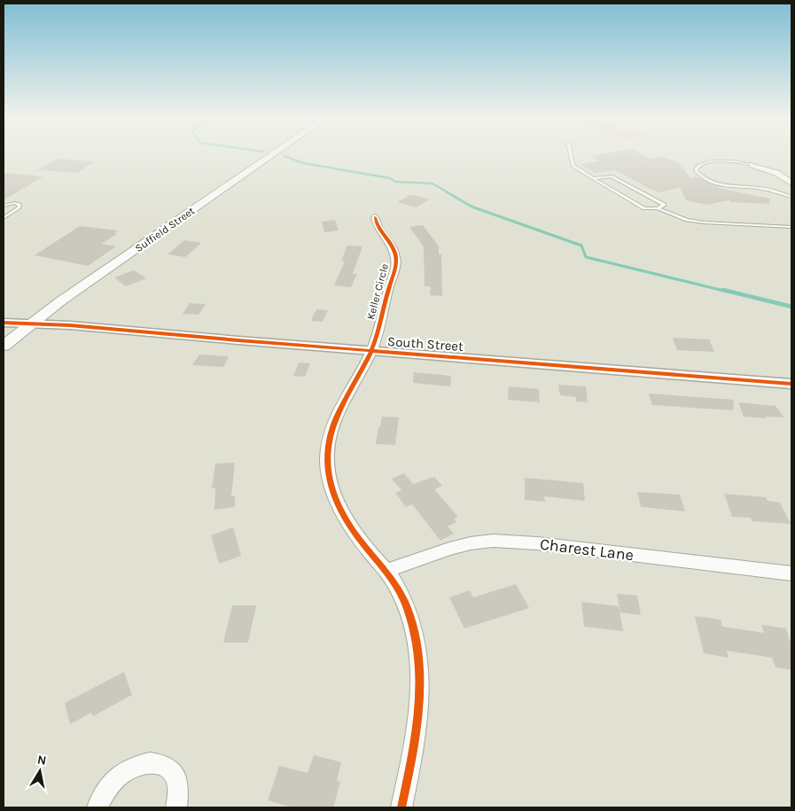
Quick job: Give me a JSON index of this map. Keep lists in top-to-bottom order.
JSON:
{
  "streets": {
    "main road": ["Suffield Street"],
    "street": ["Keller Circle", "South Street", "Charest Lane"]
  },
  "crossings": [
    ["Suffield Street", "South Street"],
    ["Keller Circle", "South Street"],
    ["Keller Circle", "Charest Lane"]
  ],
  "north": "top"
}
